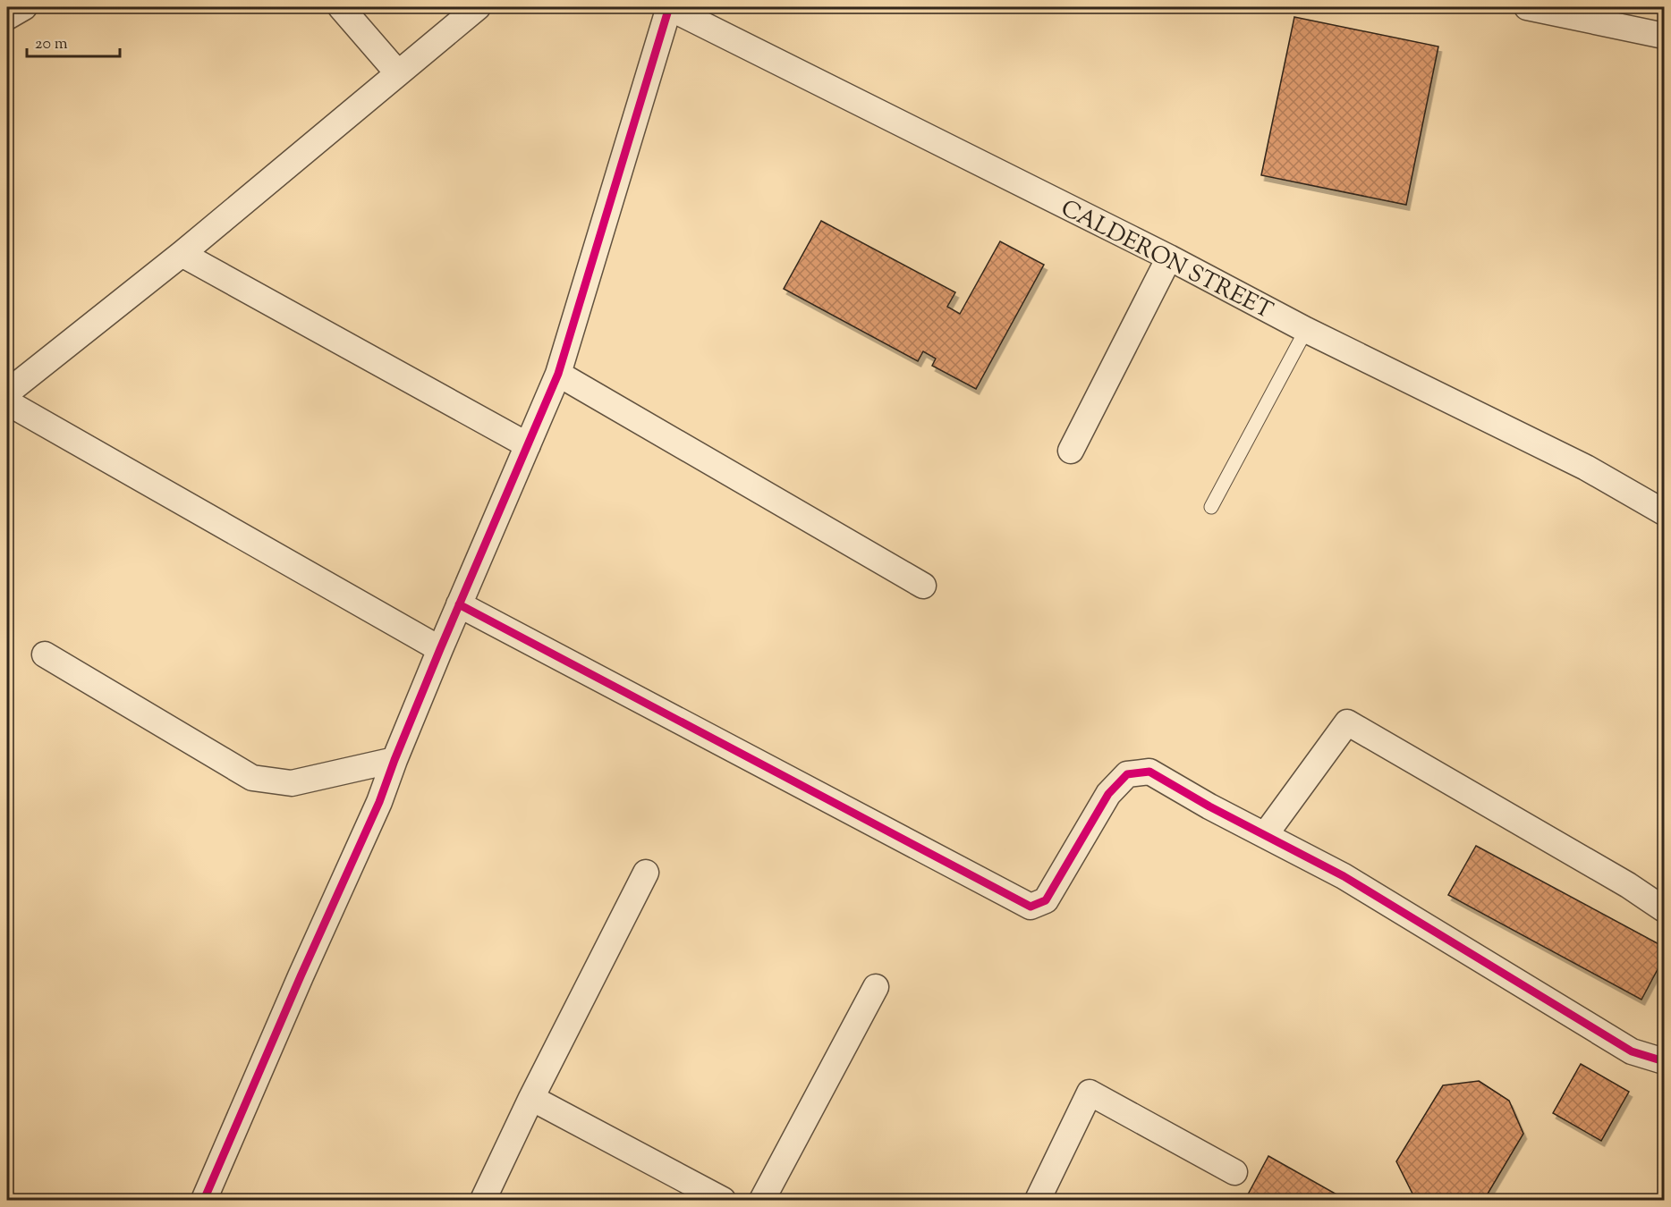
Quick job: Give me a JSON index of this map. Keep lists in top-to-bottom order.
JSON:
{
  "streets": {
    "street": ["CALDERON STREET"]
  },
  "scale_bar": "20 m"
}
